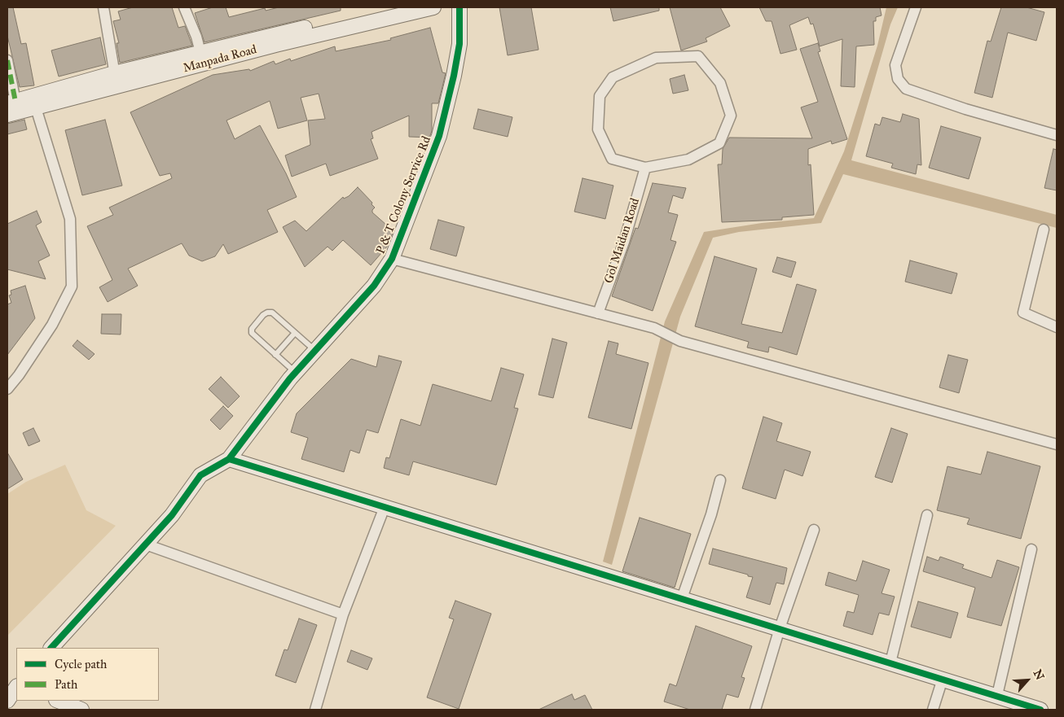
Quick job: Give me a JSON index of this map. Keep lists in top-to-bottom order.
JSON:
{
  "streets": {
    "street": ["Manpada Road", "P & T Colony Service Rd", "Gol Maidan Road"]
  },
  "legend": ["Cycle path", "Path"],
  "north": "top right"
}
